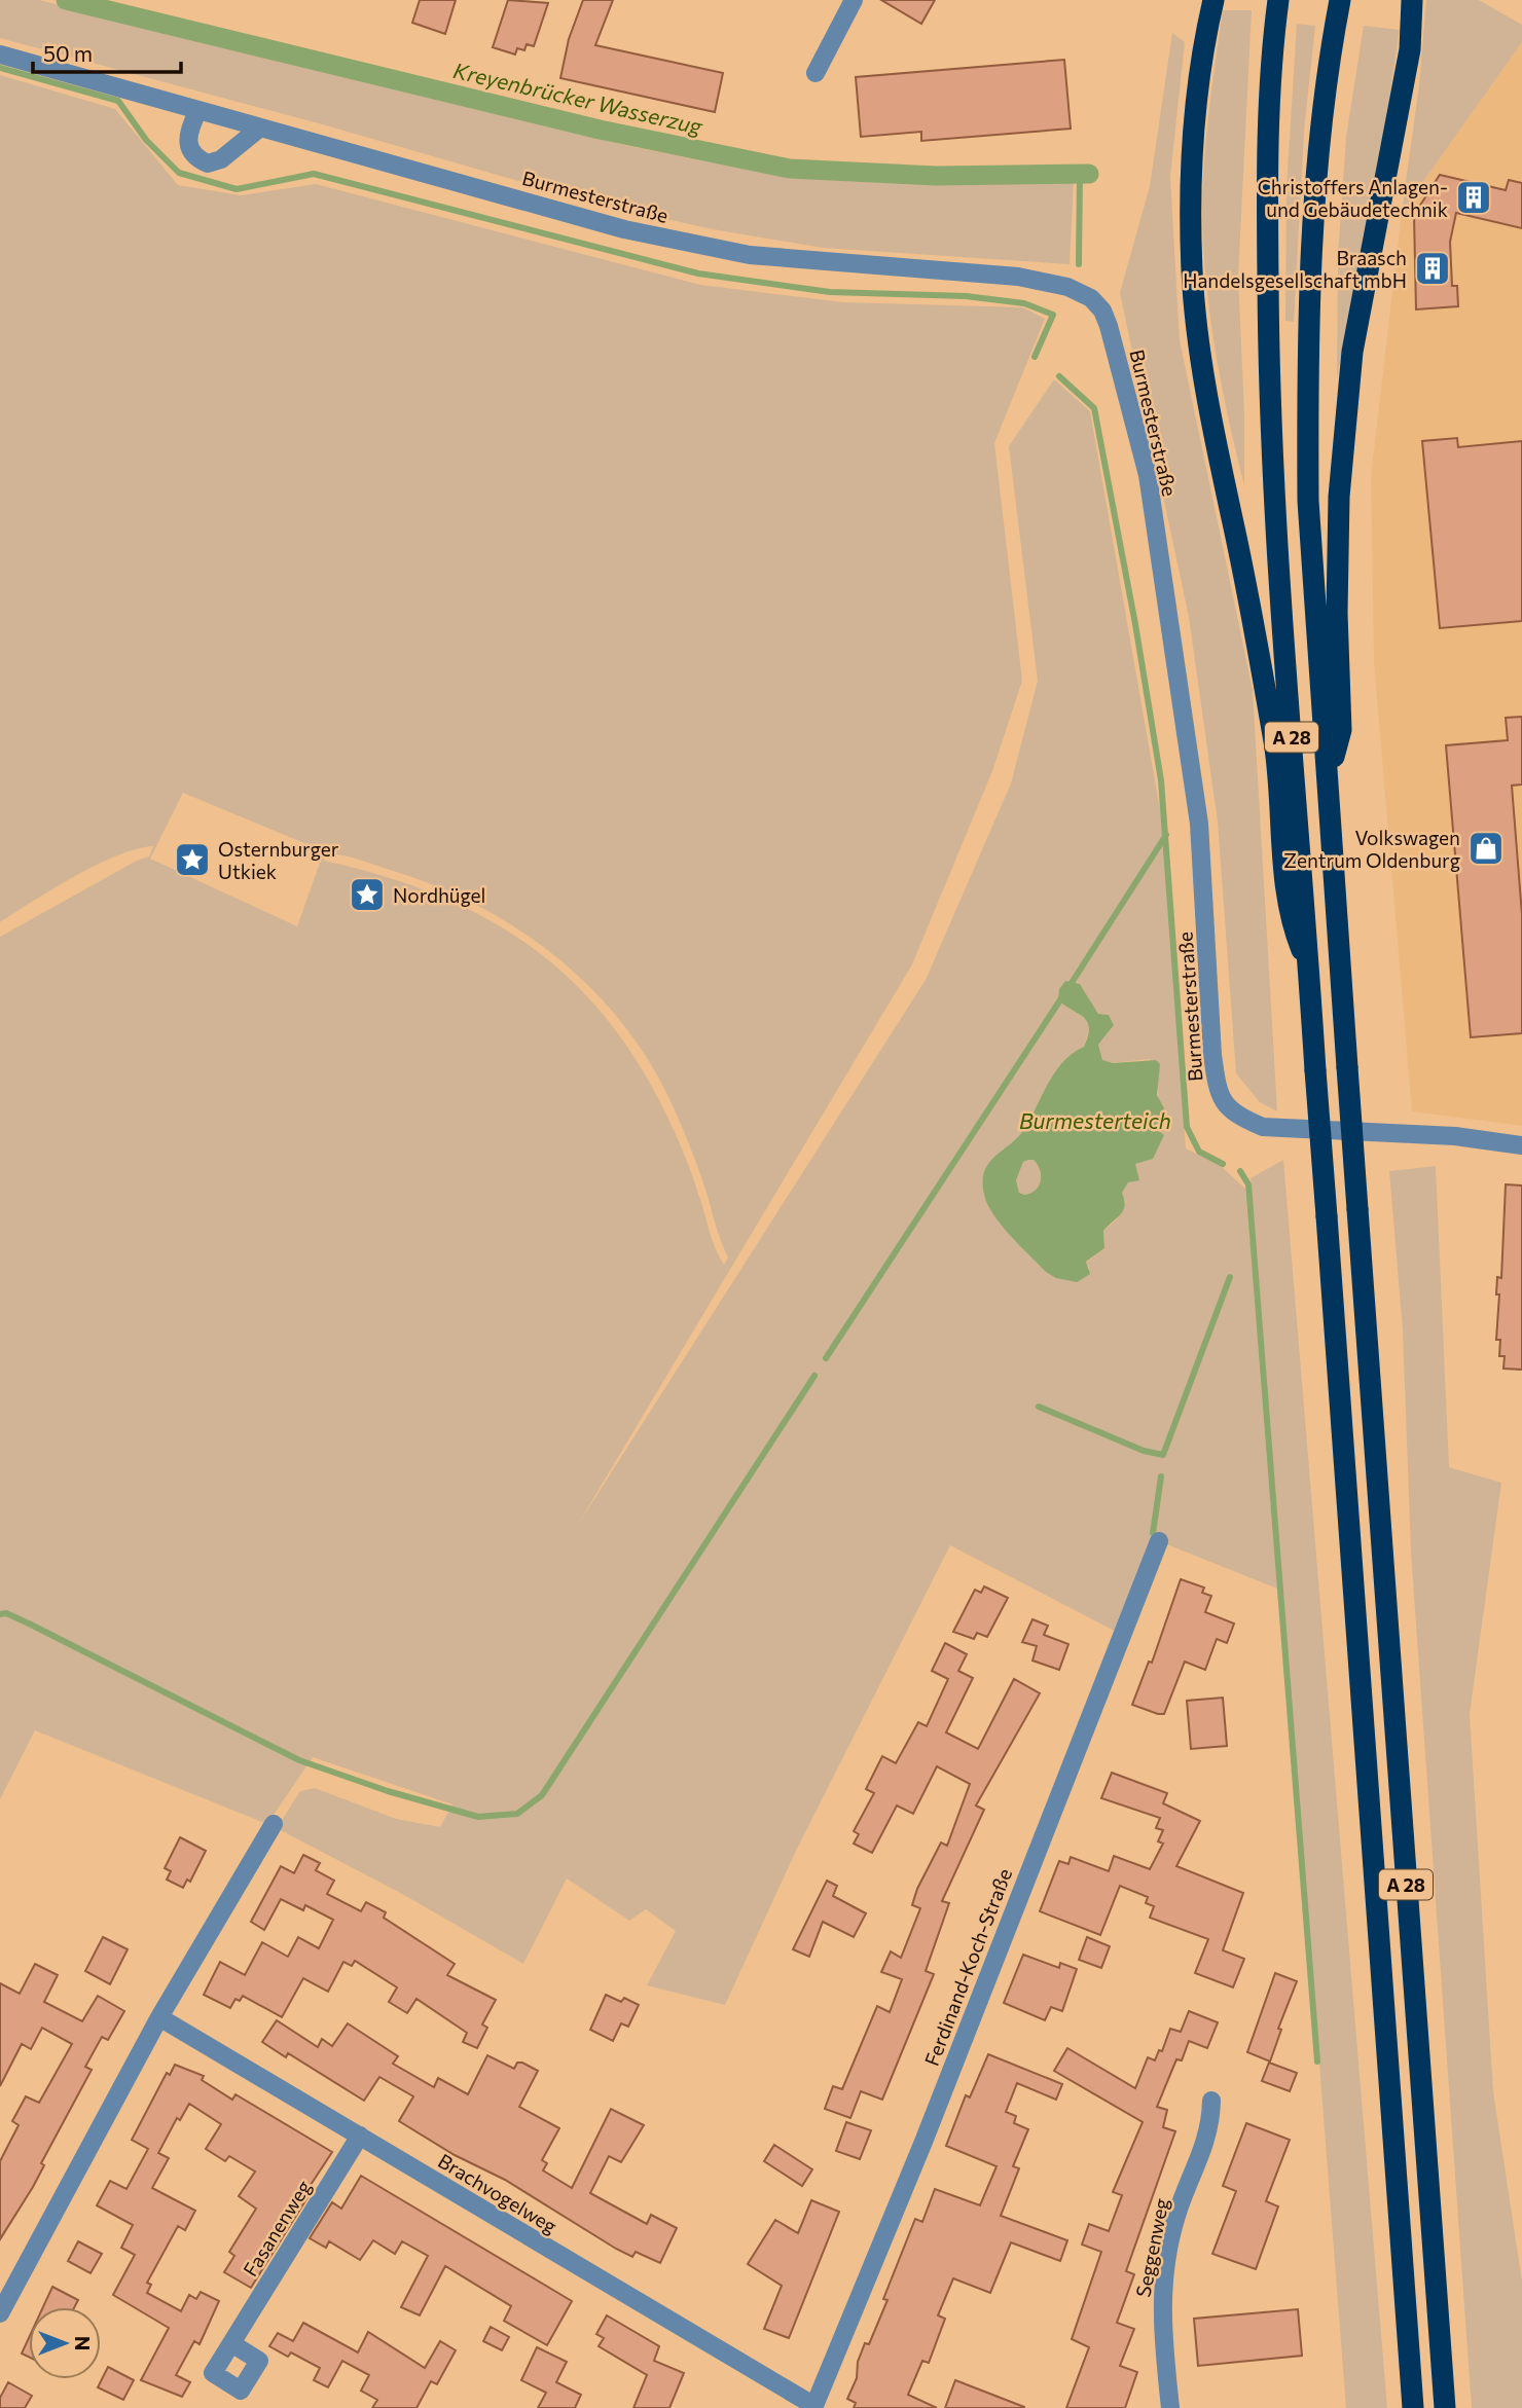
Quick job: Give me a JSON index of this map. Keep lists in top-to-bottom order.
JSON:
{
  "streets": {
    "highway": ["A 28"],
    "street": [
      "Burmesterstraße",
      "Ferdinand-Koch-Straße",
      "Brachvogelweg",
      "Fasanenweg",
      "Seggenweg"
    ]
  },
  "crossings": [
    ["Ferdinand-Koch-Straße", "Brachvogelweg"],
    ["Brachvogelweg", "Fasanenweg"]
  ],
  "water": ["Kreyenbrücker Wasserzug", "Burmesterteich"],
  "places": {
    "building": ["Christoffers Anlagen- und Gebäudetechnik", "Braasch Handelsgesellschaft mbH"],
    "shop": ["Volkswagen Zentrum Oldenburg"],
    "place": ["Osternburger Utkiek", "Nordhügel"]
  },
  "scale_bar": "50 m",
  "north": "right"
}
